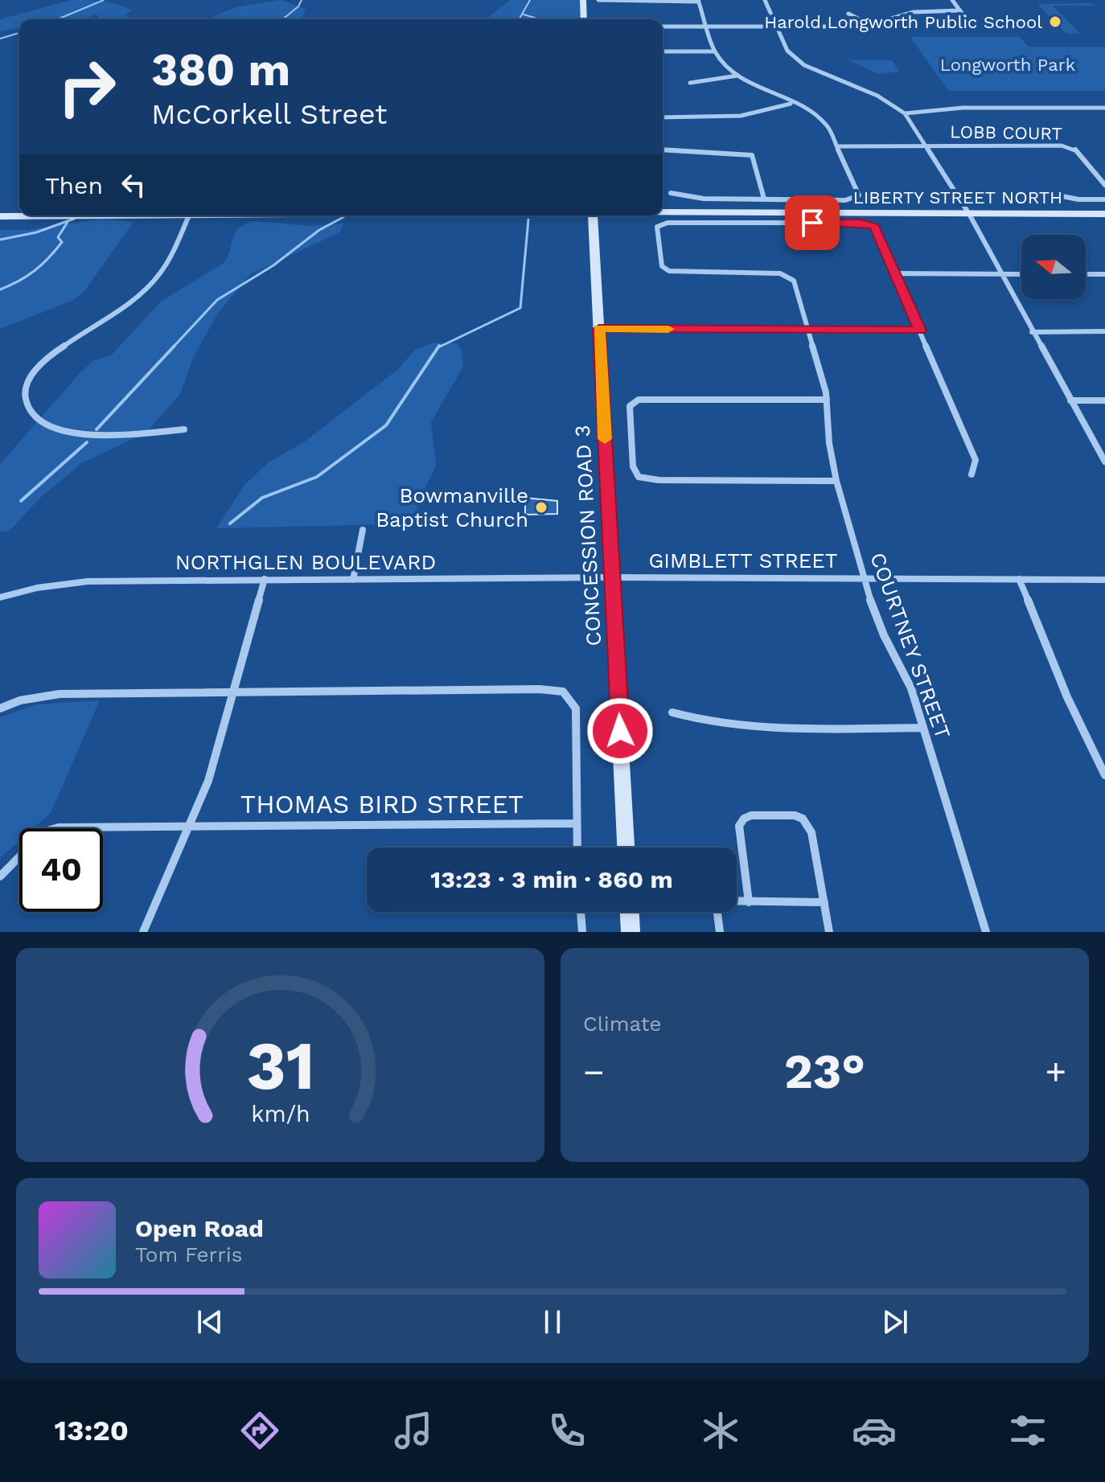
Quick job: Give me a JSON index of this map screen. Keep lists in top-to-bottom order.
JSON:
{
  "streets": {
    "main road": ["LIBERTY STREET NORTH", "CONCESSION ROAD 3"],
    "street": [
      "LOBB COURT",
      "GIMBLETT STREET",
      "NORTHGLEN BOULEVARD",
      "COURTNEY STREET",
      "THOMAS BIRD STREET"
    ]
  },
  "crossings": [
    ["CONCESSION ROAD 3", "GIMBLETT STREET"],
    ["CONCESSION ROAD 3", "NORTHGLEN BOULEVARD"],
    ["GIMBLETT STREET", "NORTHGLEN BOULEVARD"],
    ["GIMBLETT STREET", "COURTNEY STREET"]
  ],
  "parks": ["Longworth Park"],
  "places": ["Harold Longworth Public School", "Bowmanville Baptist Church"],
  "north": "left",
  "page": {
    "turn": ["380 m", "McCorkell Street"],
    "then": "Then",
    "limit": "40",
    "trip": "13:23 · 3 min · 860 m",
    "tile": "Climate",
    "heat": ["−", "23°", "+"],
    "song": ["Open Road", "Tom Ferris"],
    "tabs": "13:20",
    "gauge": ["31", "km/h"]
  }
}
